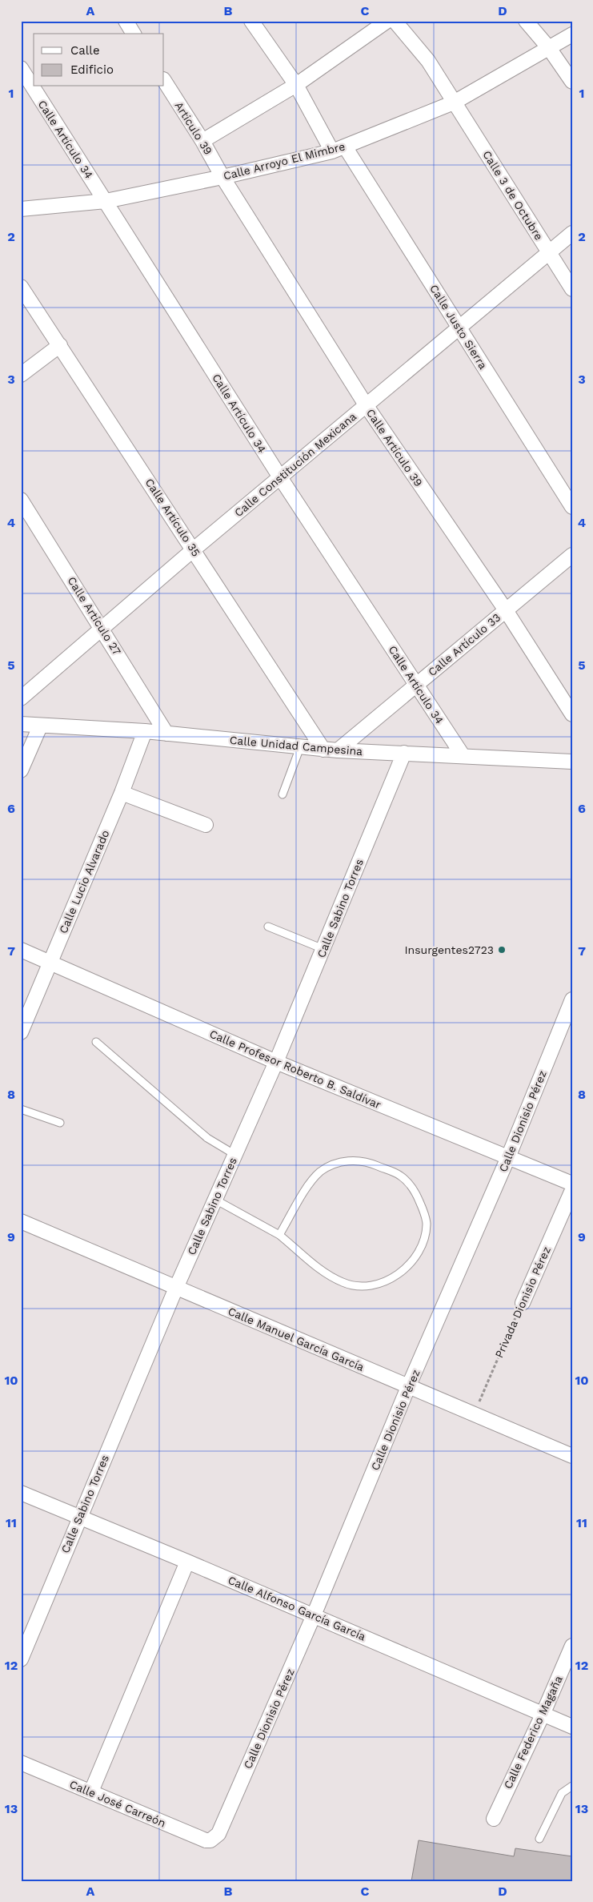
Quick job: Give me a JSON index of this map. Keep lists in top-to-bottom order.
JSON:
{
  "streets": {
    "street": [
      "Articulo 39",
      "Calle Artículo 34",
      "Calle Arroyo El Mimbre",
      "Calle 3 de Octubre",
      "Calle Justo Sierra",
      "Calle Artículo 39",
      "Calle Constitución Mexicana",
      "Calle Artículo 35",
      "Calle Artículo 27",
      "Calle Artículo 33",
      "Calle Unidad Campesina",
      "Calle Lucio Alvarado",
      "Calle Sabino Torres",
      "Calle Profesor Roberto B. Saldívar",
      "Calle Dionisio Pérez",
      "Privada Dionisio Pérez",
      "Calle Manuel García García",
      "Calle Alfonso García García",
      "Calle Federico Magaña",
      "Calle José Carreón"
    ]
  },
  "crossings": [
    ["Articulo 39", "Calle Arroyo El Mimbre"],
    ["Articulo 39", "Calle Artículo 39"],
    ["Calle Artículo 34", "Calle Arroyo El Mimbre"],
    ["Calle Artículo 34", "Calle Constitución Mexicana"],
    ["Calle Artículo 34", "Calle Artículo 33"],
    ["Calle Artículo 34", "Calle Unidad Campesina"],
    ["Calle Arroyo El Mimbre", "Calle 3 de Octubre"],
    ["Calle Arroyo El Mimbre", "Calle Justo Sierra"],
    ["Calle Arroyo El Mimbre", "Calle Artículo 39"],
    ["Calle 3 de Octubre", "Calle Constitución Mexicana"],
    ["Calle Justo Sierra", "Calle Constitución Mexicana"],
    ["Calle Artículo 39", "Calle Constitución Mexicana"],
    ["Calle Artículo 39", "Calle Artículo 33"],
    ["Calle Constitución Mexicana", "Calle Artículo 35"],
    ["Calle Constitución Mexicana", "Calle Artículo 27"],
    ["Calle Artículo 35", "Calle Unidad Campesina"],
    ["Calle Artículo 27", "Calle Unidad Campesina"],
    ["Calle Artículo 33", "Calle Unidad Campesina"],
    ["Calle Unidad Campesina", "Calle Lucio Alvarado"],
    ["Calle Unidad Campesina", "Calle Sabino Torres"],
    ["Calle Lucio Alvarado", "Calle Profesor Roberto B. Saldívar"],
    ["Calle Sabino Torres", "Calle Profesor Roberto B. Saldívar"],
    ["Calle Sabino Torres", "Calle Manuel García García"],
    ["Calle Sabino Torres", "Calle Alfonso García García"],
    ["Calle Profesor Roberto B. Saldívar", "Calle Dionisio Pérez"],
    ["Calle Dionisio Pérez", "Calle Manuel García García"],
    ["Calle Dionisio Pérez", "Calle Alfonso García García"],
    ["Calle Dionisio Pérez", "Calle José Carreón"],
    ["Privada Dionisio Pérez", "Calle Manuel García García"],
    ["Calle Alfonso García García", "Calle Federico Magaña"]
  ],
  "places": ["Insurgentes2723"],
  "legend": ["Calle", "Edificio"],
  "grid": {
    "columns": [
      "A",
      "B",
      "C",
      "D"
    ],
    "rows": [
      "1",
      "2",
      "3",
      "4",
      "5",
      "6",
      "7",
      "8",
      "9",
      "10",
      "11",
      "12",
      "13"
    ]
  }
}
